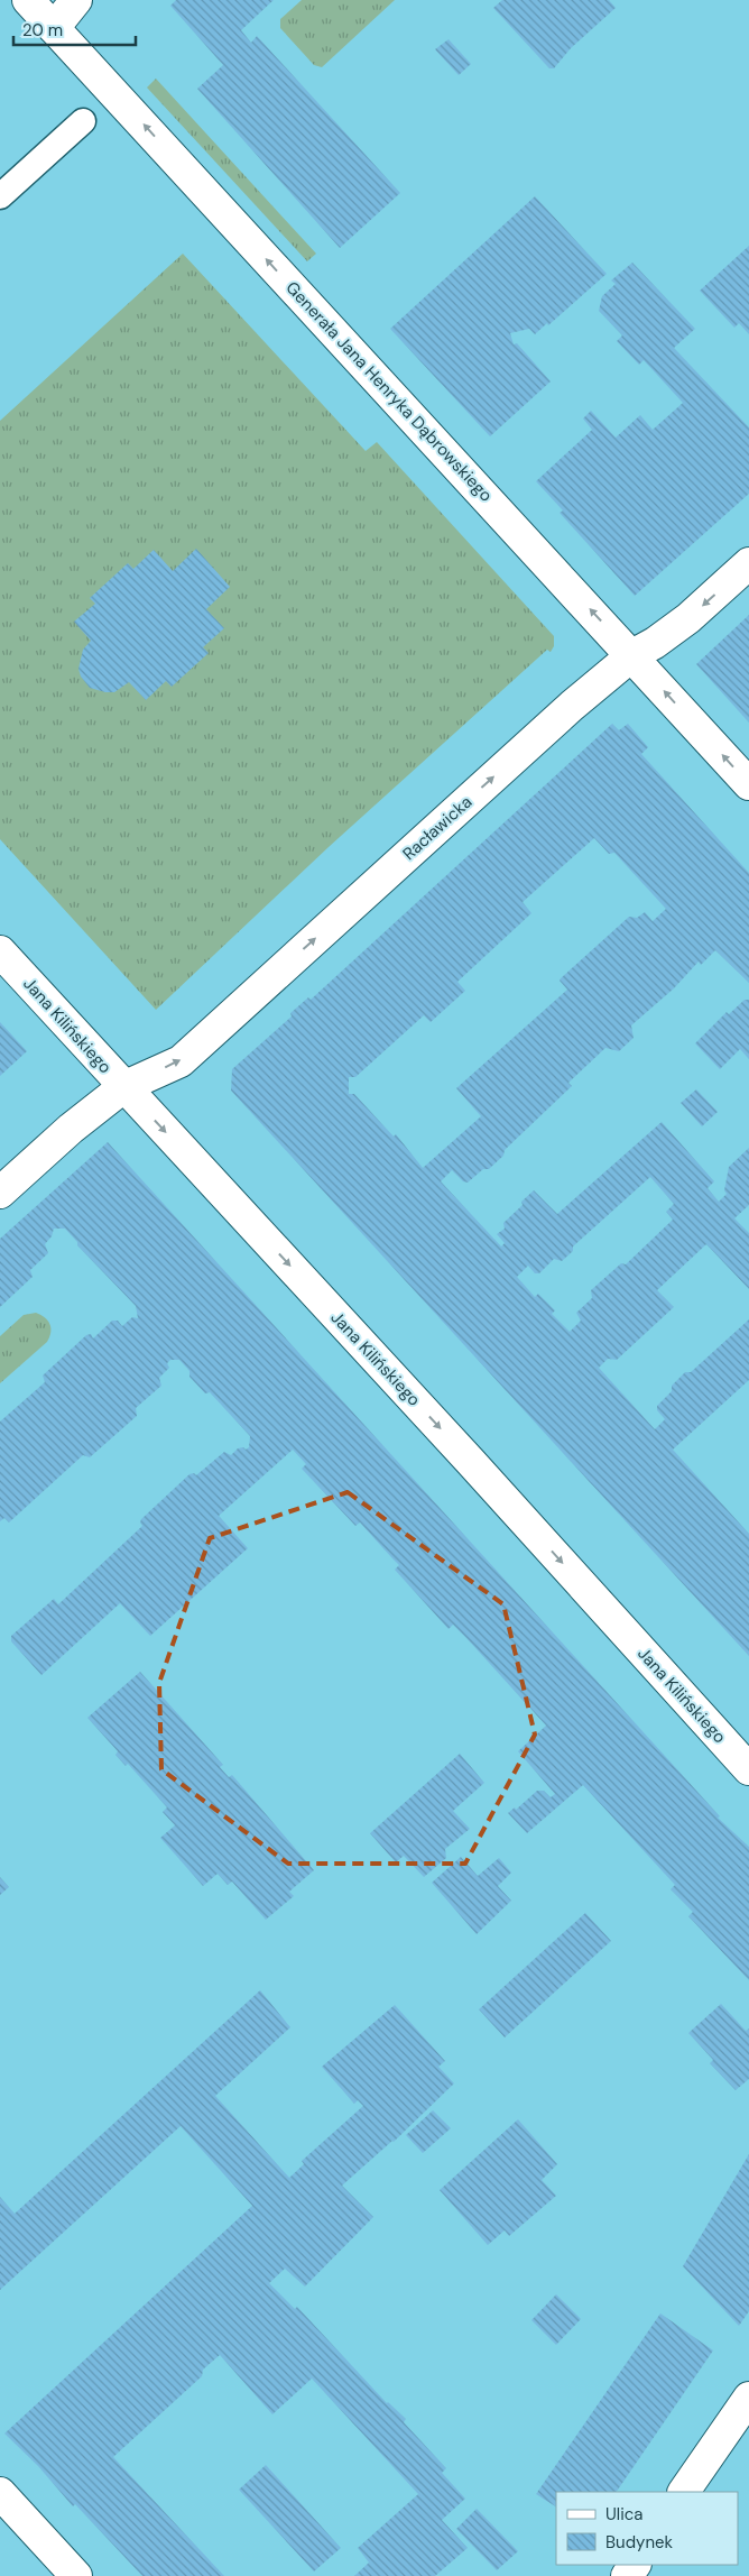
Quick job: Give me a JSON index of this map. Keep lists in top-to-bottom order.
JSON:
{
  "streets": {
    "street": ["Generała Jana Henryka Dąbrowskiego", "Racławicka", "Jana Kilińskiego"]
  },
  "crossings": [
    ["Generała Jana Henryka Dąbrowskiego", "Racławicka"],
    ["Racławicka", "Jana Kilińskiego"]
  ],
  "one_way": ["Generała Jana Henryka Dąbrowskiego", "Jana Kilińskiego"],
  "legend": ["Ulica", "Budynek"],
  "scale_bar": "20 m"
}
